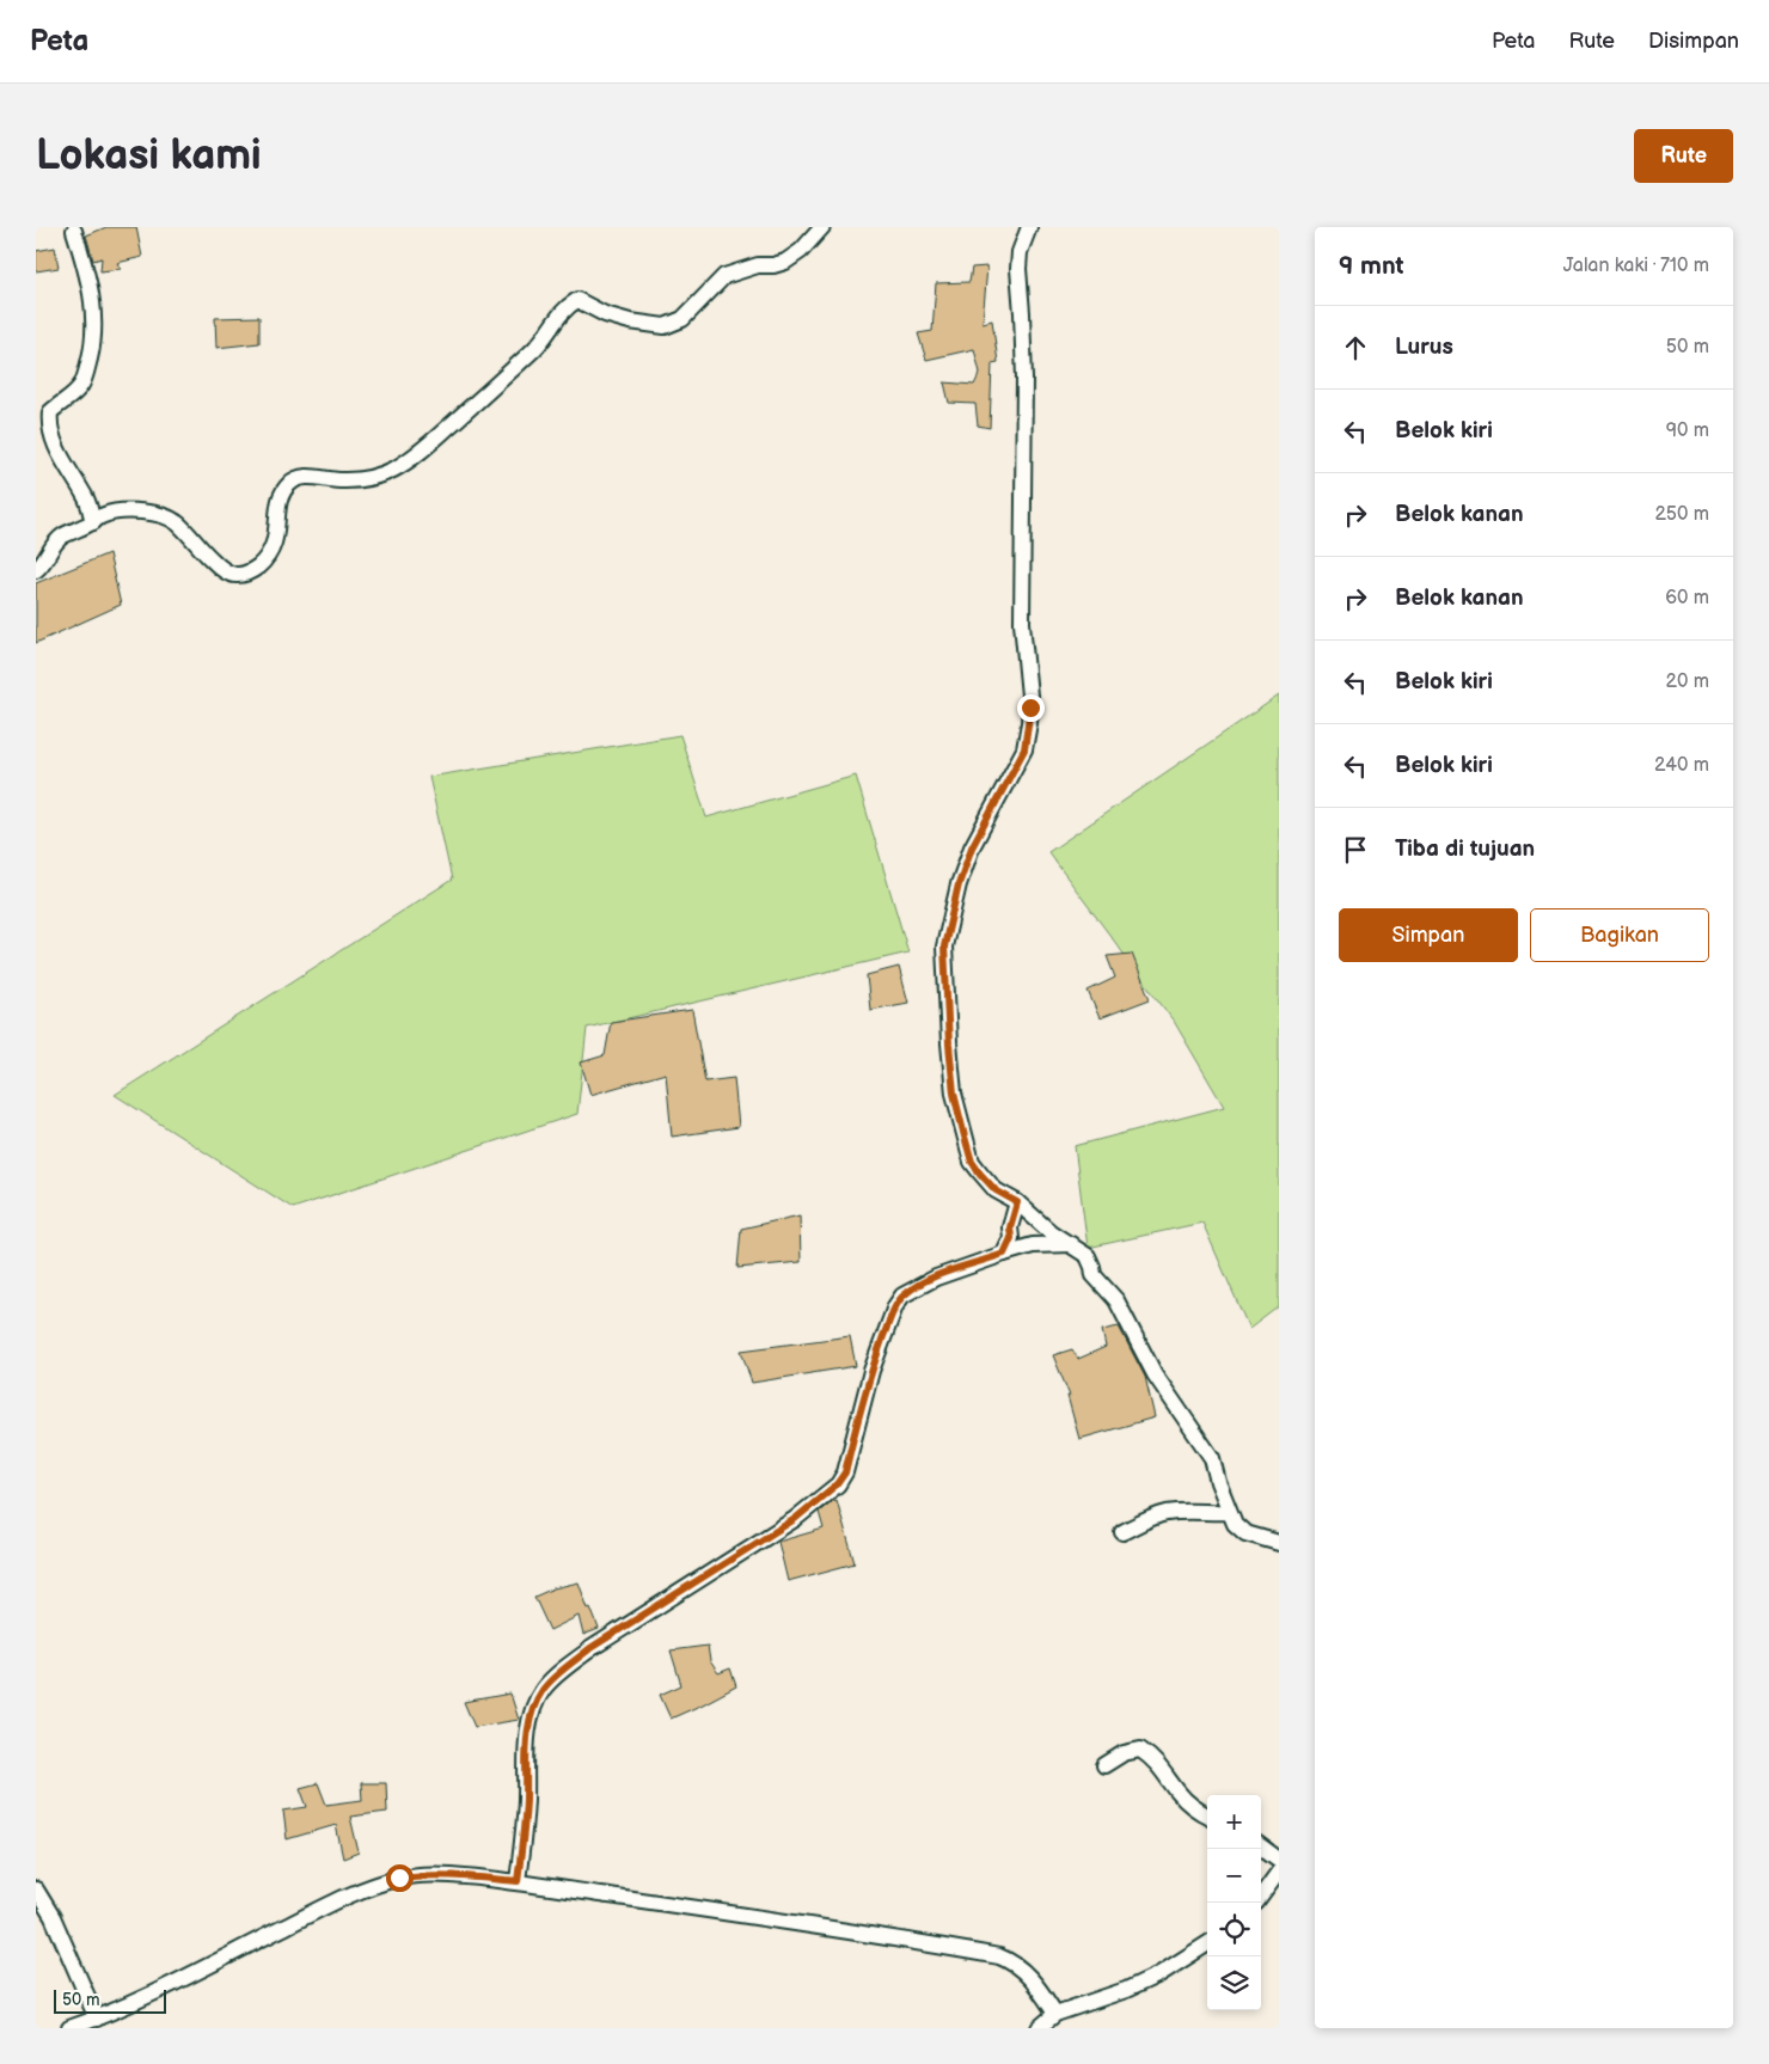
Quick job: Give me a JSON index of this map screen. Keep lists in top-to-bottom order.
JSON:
{
  "scale_bar": "50 m",
  "page": {
    "header": "Peta",
    "nav": ["Peta", "Rute", "Disimpan"],
    "buttons": [
      "Rute",
      ["Simpan", "Bagikan"]
    ],
    "title": "Lokasi kami",
    "heading": ["9 mnt", "Jalan kaki · 710 m"],
    "list": [
      ["Lurus", "50 m"],
      ["Belok kiri", "90 m"],
      ["Belok kanan", "250 m"],
      ["Belok kanan", "60 m"],
      ["Belok kiri", "20 m"],
      ["Belok kiri", "240 m"],
      "Tiba di tujuan"
    ],
    "map_buttons": ["+", "−"],
    "scale": "50 m"
  }
}
